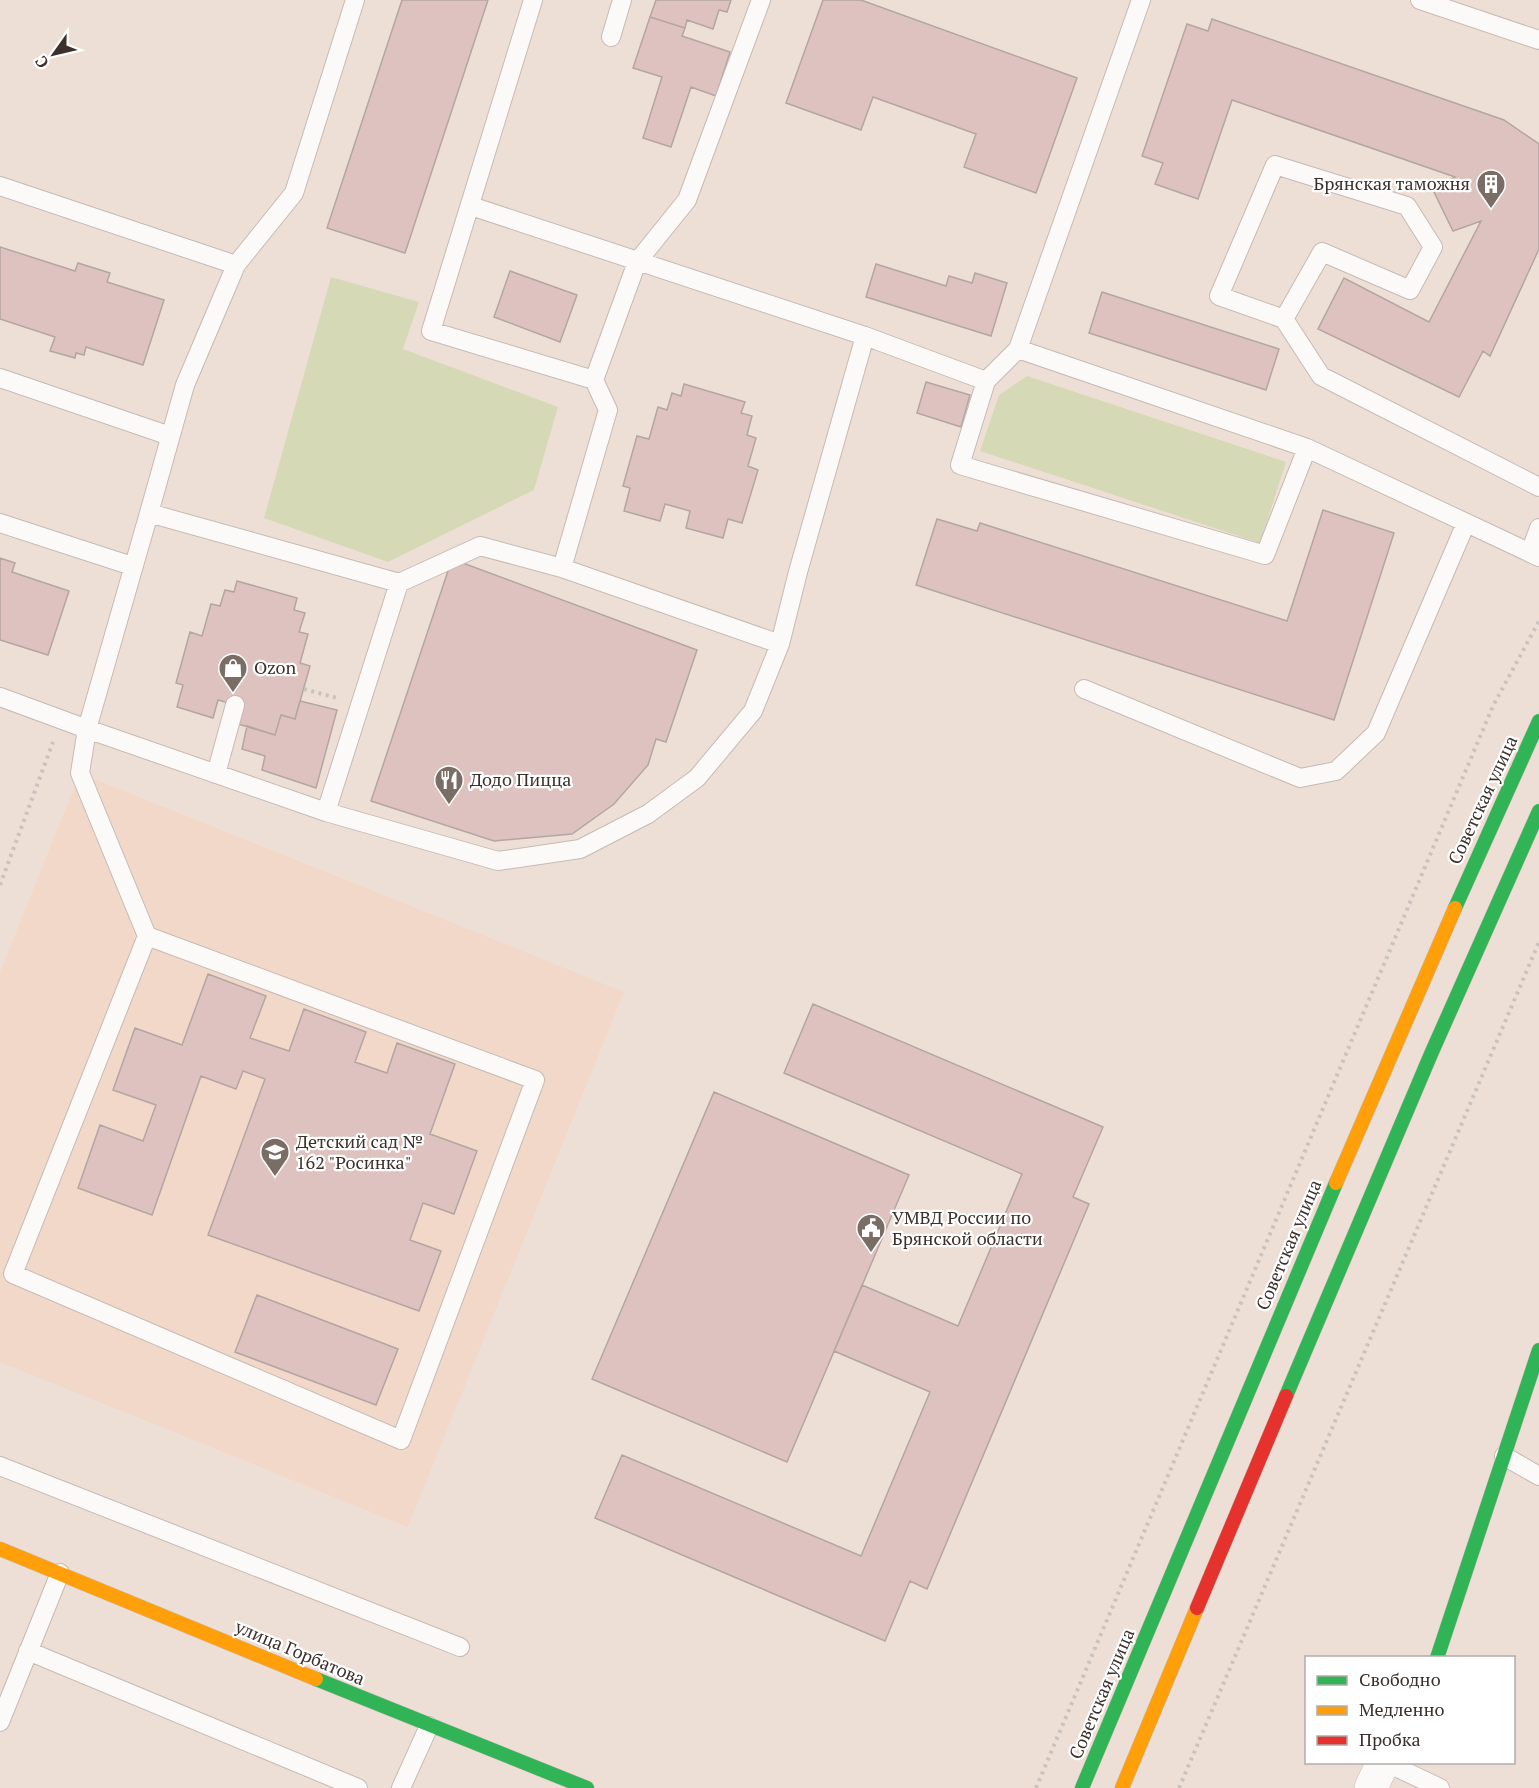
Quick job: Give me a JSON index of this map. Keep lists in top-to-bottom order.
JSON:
{
  "streets": {
    "main road": ["Советская улица", "улица Горбатова"]
  },
  "places": {
    "building": ["Брянская таможня"],
    "shop": ["Ozon"],
    "restaurant": ["Додо Пицца"],
    "school or university": ["Детский сад № 162 \"Росинка\""],
    "public building": ["УМВД России по Брянской области"]
  },
  "legend": ["Свободно", "Медленно", "Пробка"],
  "north": "bottom left"
}
